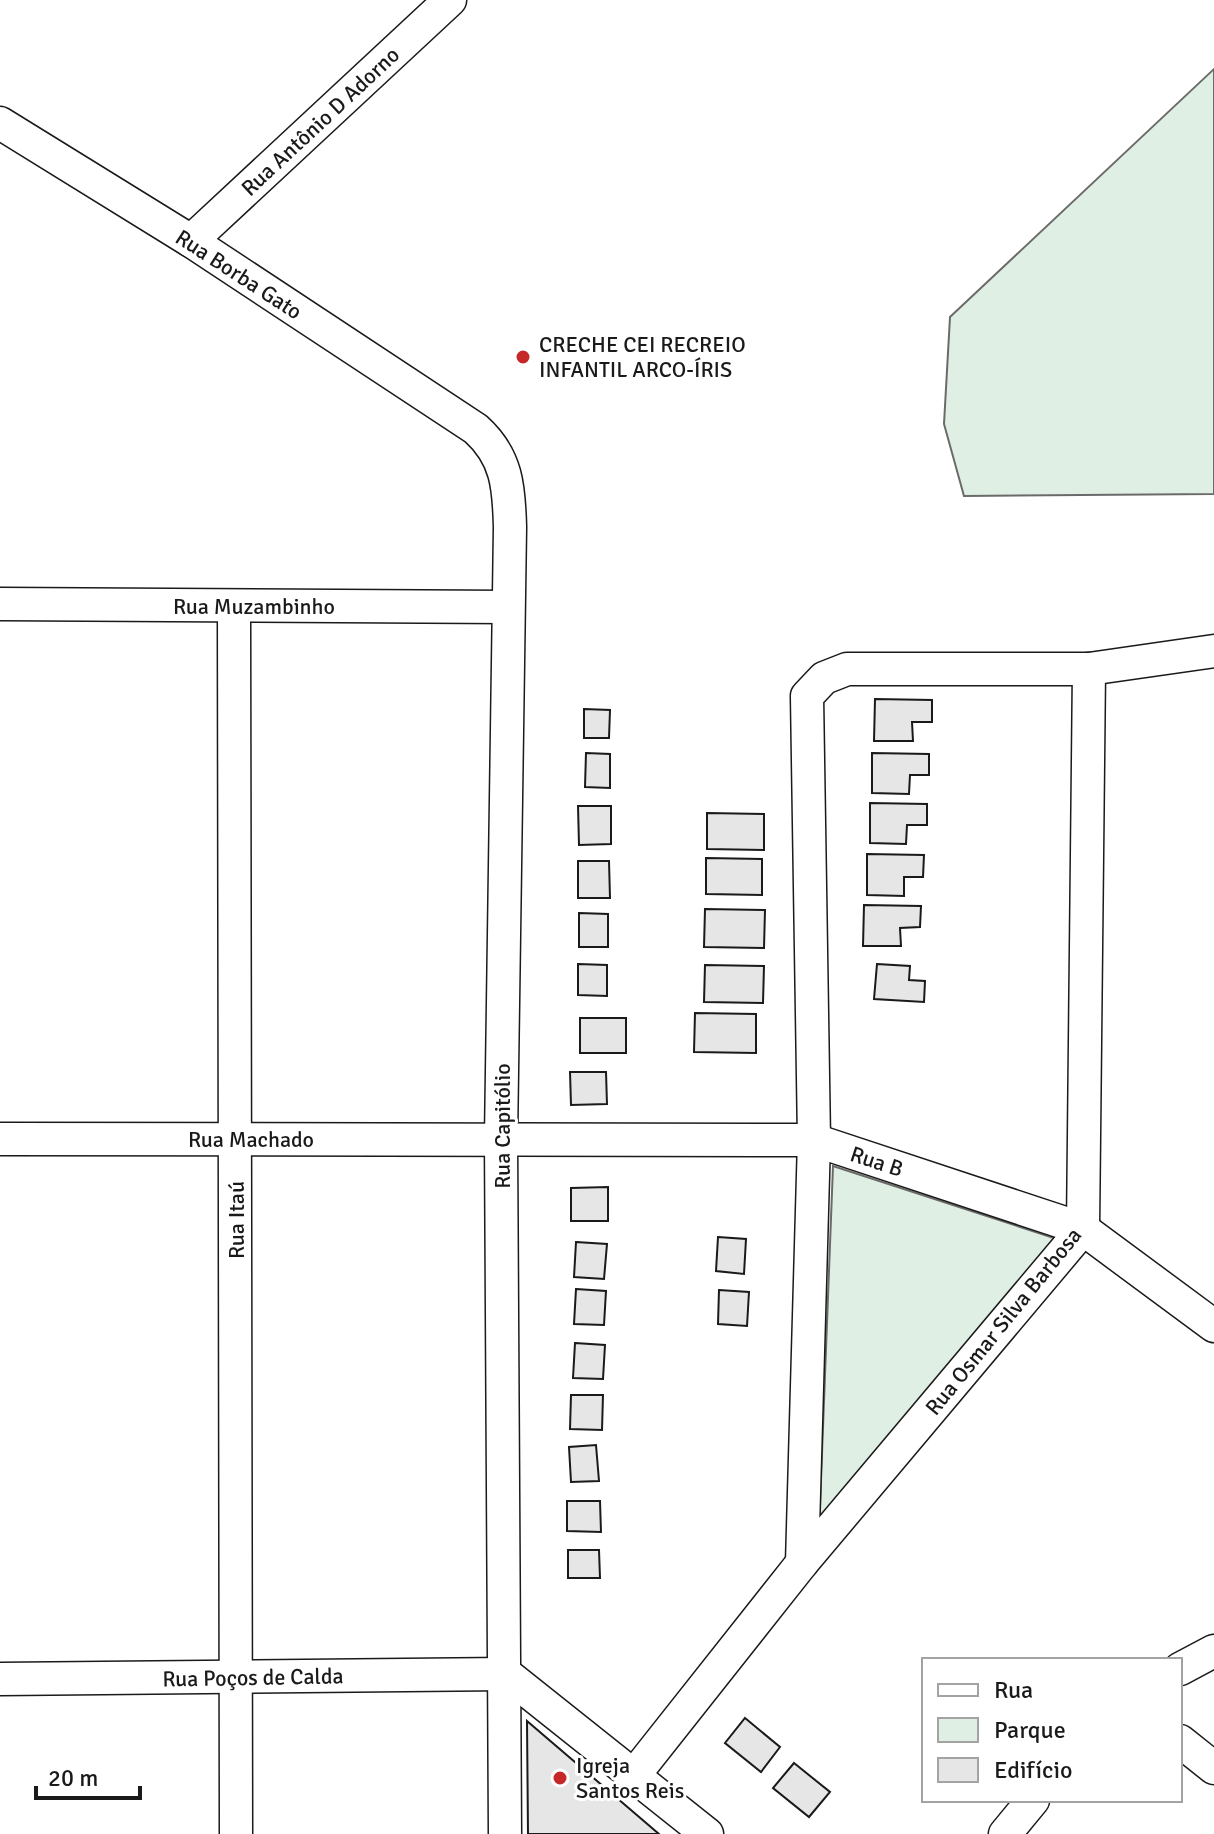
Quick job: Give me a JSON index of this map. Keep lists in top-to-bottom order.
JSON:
{
  "streets": {
    "street": [
      "Rua Antônio D Adorno",
      "Rua Borba Gato",
      "Rua Muzambinho",
      "Rua Capitólio",
      "Rua Machado",
      "Rua B",
      "Rua Itaú",
      "Rua Osmar Silva Barbosa",
      "Rua Poços de Calda"
    ]
  },
  "crossings": [
    ["Rua Antônio D Adorno", "Rua Borba Gato"],
    ["Rua Borba Gato", "Rua Capitólio"],
    ["Rua Muzambinho", "Rua Capitólio"],
    ["Rua Muzambinho", "Rua Itaú"],
    ["Rua Capitólio", "Rua Machado"],
    ["Rua Capitólio", "Rua B"],
    ["Rua Capitólio", "Rua Poços de Calda"],
    ["Rua Machado", "Rua B"],
    ["Rua Machado", "Rua Itaú"],
    ["Rua B", "Rua Osmar Silva Barbosa"],
    ["Rua Itaú", "Rua Poços de Calda"]
  ],
  "places": ["CRECHE CEI RECREIO INFANTIL ARCO-ÍRIS", "Igreja Santos Reis"],
  "legend": ["Rua", "Parque", "Edifício"],
  "scale_bar": "20 m"
}
